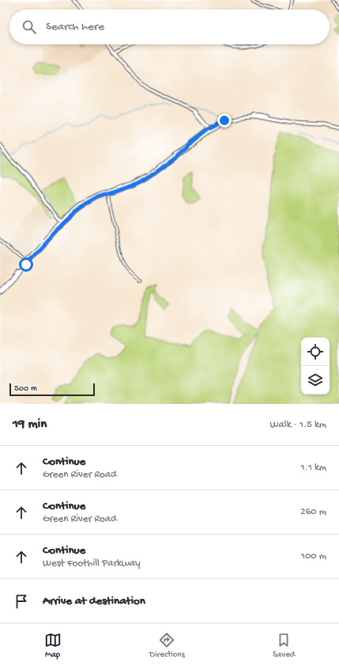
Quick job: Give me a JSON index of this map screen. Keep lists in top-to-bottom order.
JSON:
{
  "scale_bar": "500 m",
  "page": {
    "search": "Search here",
    "scale": "500 m",
    "heading": ["19 min", "Walk · 1.5 km"],
    "list": [
      ["Continue", "Green River Road", "1.1 km"],
      ["Continue", "Green River Road", "260 m"],
      ["Continue", "West Foothill Parkway", "100 m"],
      "Arrive at destination"
    ],
    "nav": ["Map", "Directions", "Saved"]
  }
}
